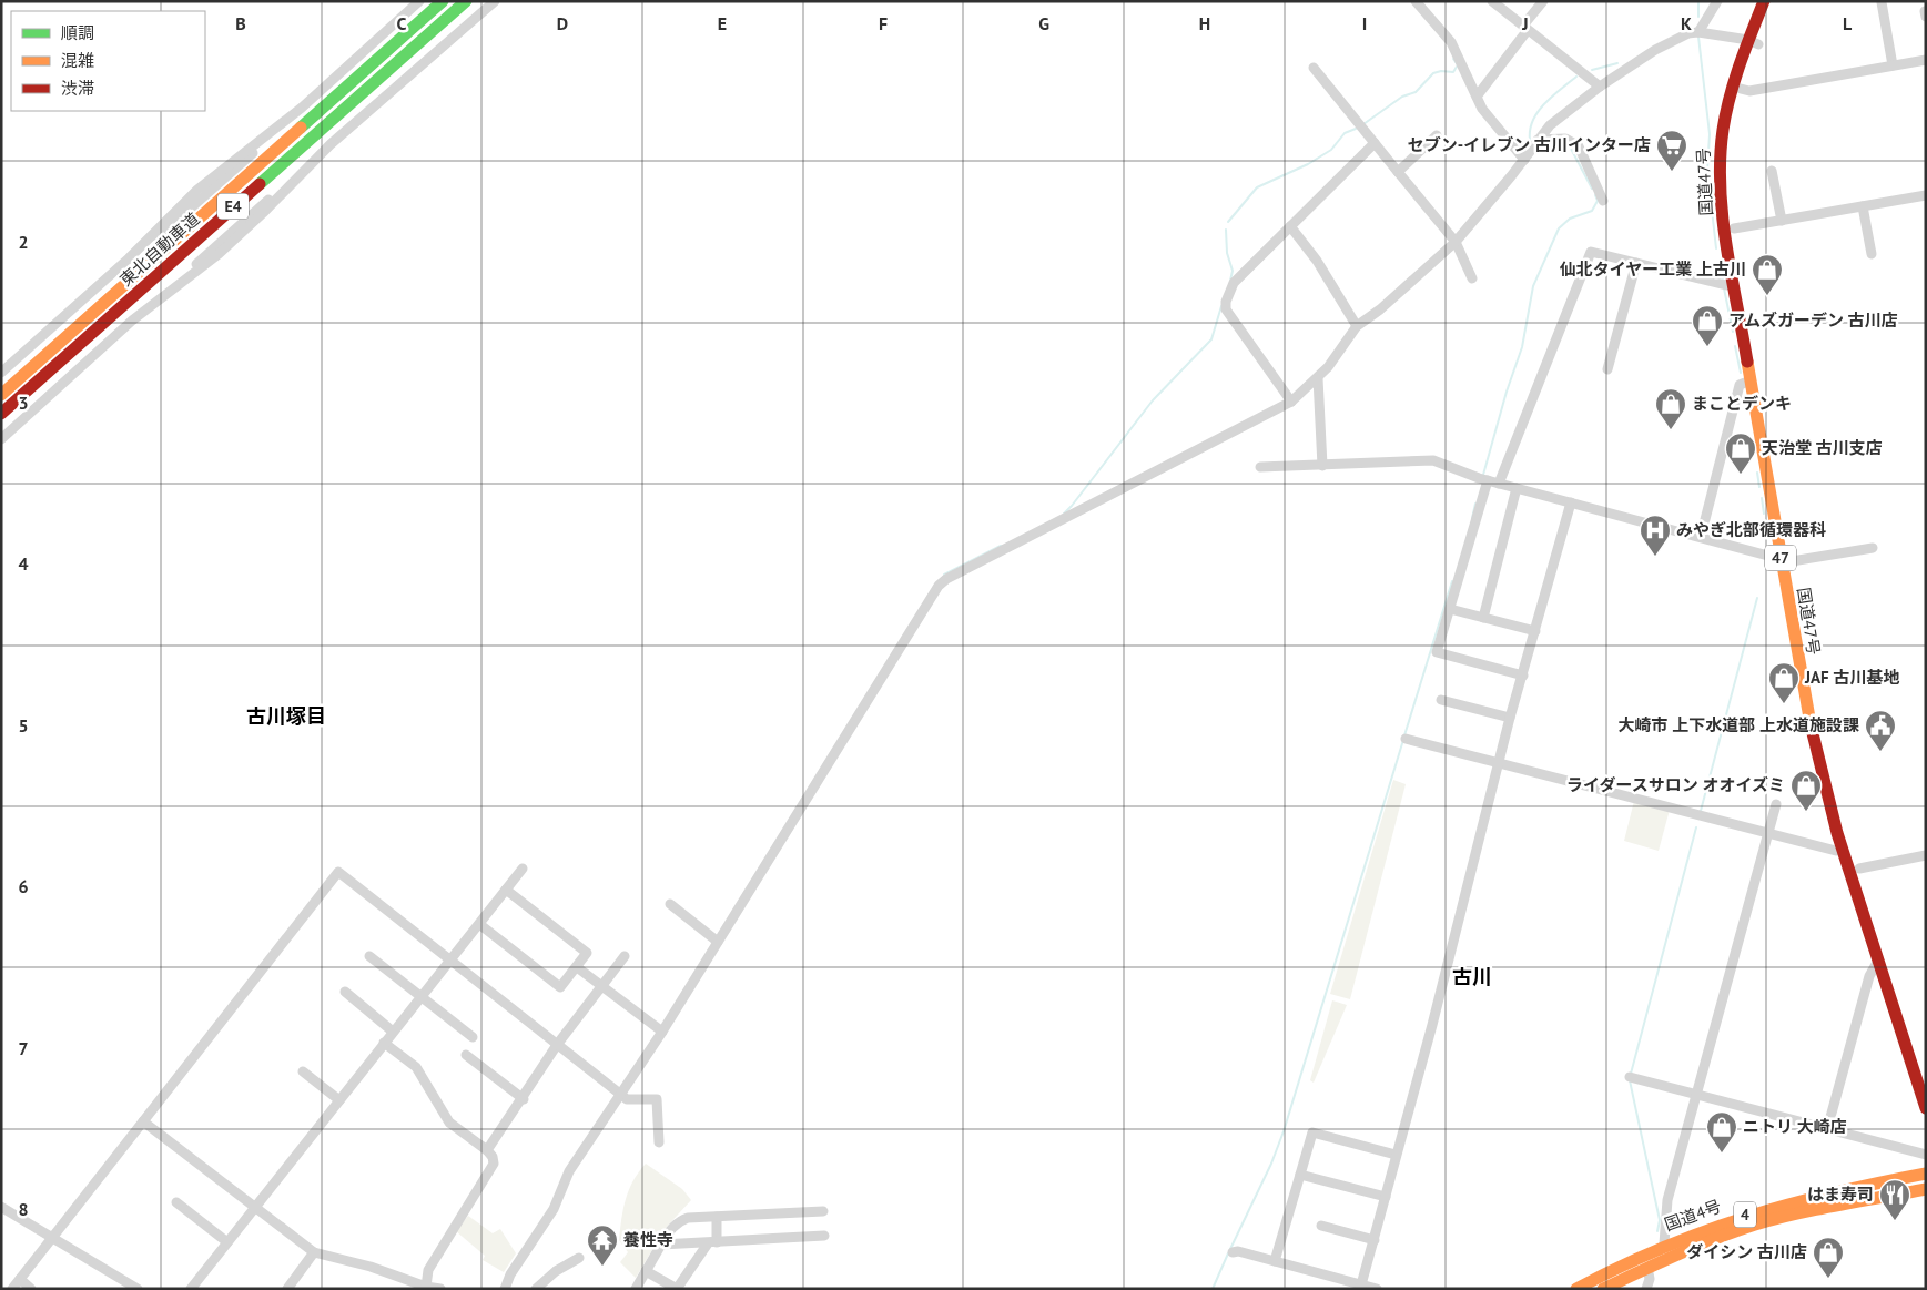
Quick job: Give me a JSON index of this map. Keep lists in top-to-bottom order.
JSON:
{
  "streets": {
    "highway": [
      "国道47号",
      "E4",
      "東北自動車道",
      "47",
      "4",
      "国道4号"
    ]
  },
  "districts": ["古川塚目", "古川"],
  "places": {
    "supermarket": ["セブン-イレブン 古川インター店"],
    "shop": [
      "仙北タイヤー工業 上古川",
      "アムズガーデン 古川店",
      "まことデンキ",
      "天治堂 古川支店",
      "JAF 古川基地",
      "ライダースサロン オオイズミ",
      "ニトリ 大崎店",
      "ダイシン 古川店"
    ],
    "hospital": ["みやぎ北部循環器科"],
    "public building": ["大崎市 上下水道部 上水道施設課"],
    "restaurant": ["はま寿司"],
    "temple": ["養性寺"]
  },
  "legend": ["順調", "混雑", "渋滞"],
  "grid": {
    "columns": [
      "B",
      "C",
      "D",
      "E",
      "F",
      "G",
      "H",
      "I",
      "J",
      "K",
      "L"
    ],
    "rows": [
      "2",
      "3",
      "4",
      "5",
      "6",
      "7",
      "8"
    ]
  }
}
